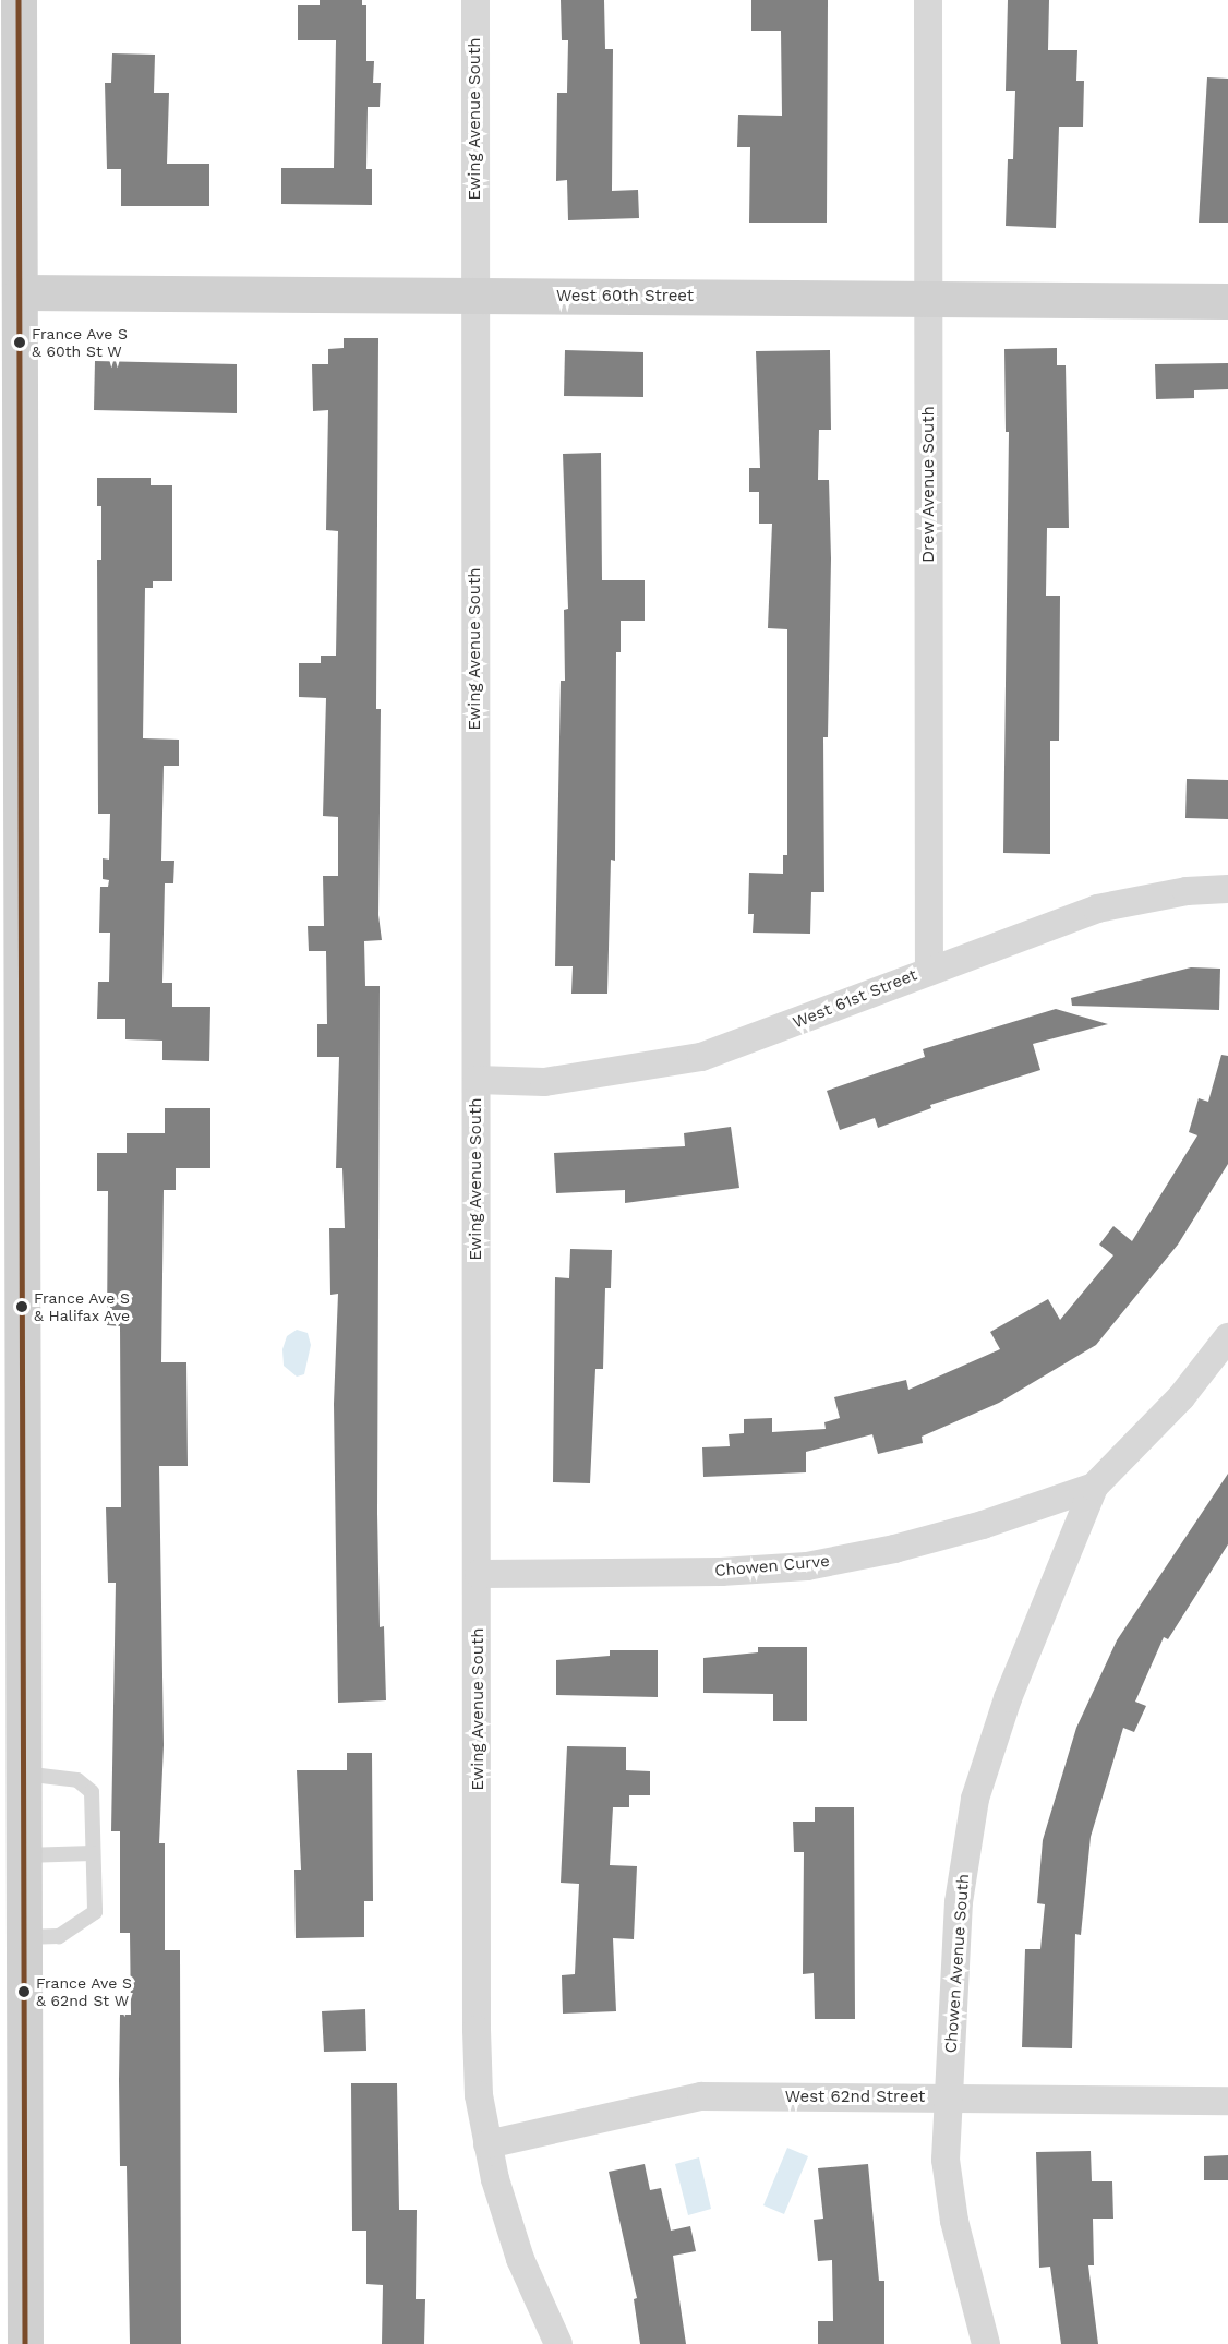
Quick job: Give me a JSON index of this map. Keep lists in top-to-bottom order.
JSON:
{
  "streets": {
    "main road": ["West 60th Street"],
    "street": [
      "Ewing Avenue South",
      "Drew Avenue South",
      "West 61st Street",
      "Chowen Curve",
      "Chowen Avenue South",
      "West 62nd Street"
    ]
  },
  "crossings": [
    ["Ewing Avenue South", "West 60th Street"],
    ["Ewing Avenue South", "West 61st Street"],
    ["Ewing Avenue South", "Chowen Curve"],
    ["Ewing Avenue South", "West 62nd Street"],
    ["West 60th Street", "Drew Avenue South"],
    ["Drew Avenue South", "West 61st Street"],
    ["Chowen Curve", "Chowen Avenue South"],
    ["Chowen Avenue South", "West 62nd Street"]
  ],
  "places": ["France Ave S & 60th St W", "France Ave S & Halifax Ave", "France Ave S & 62nd St W"]
}
